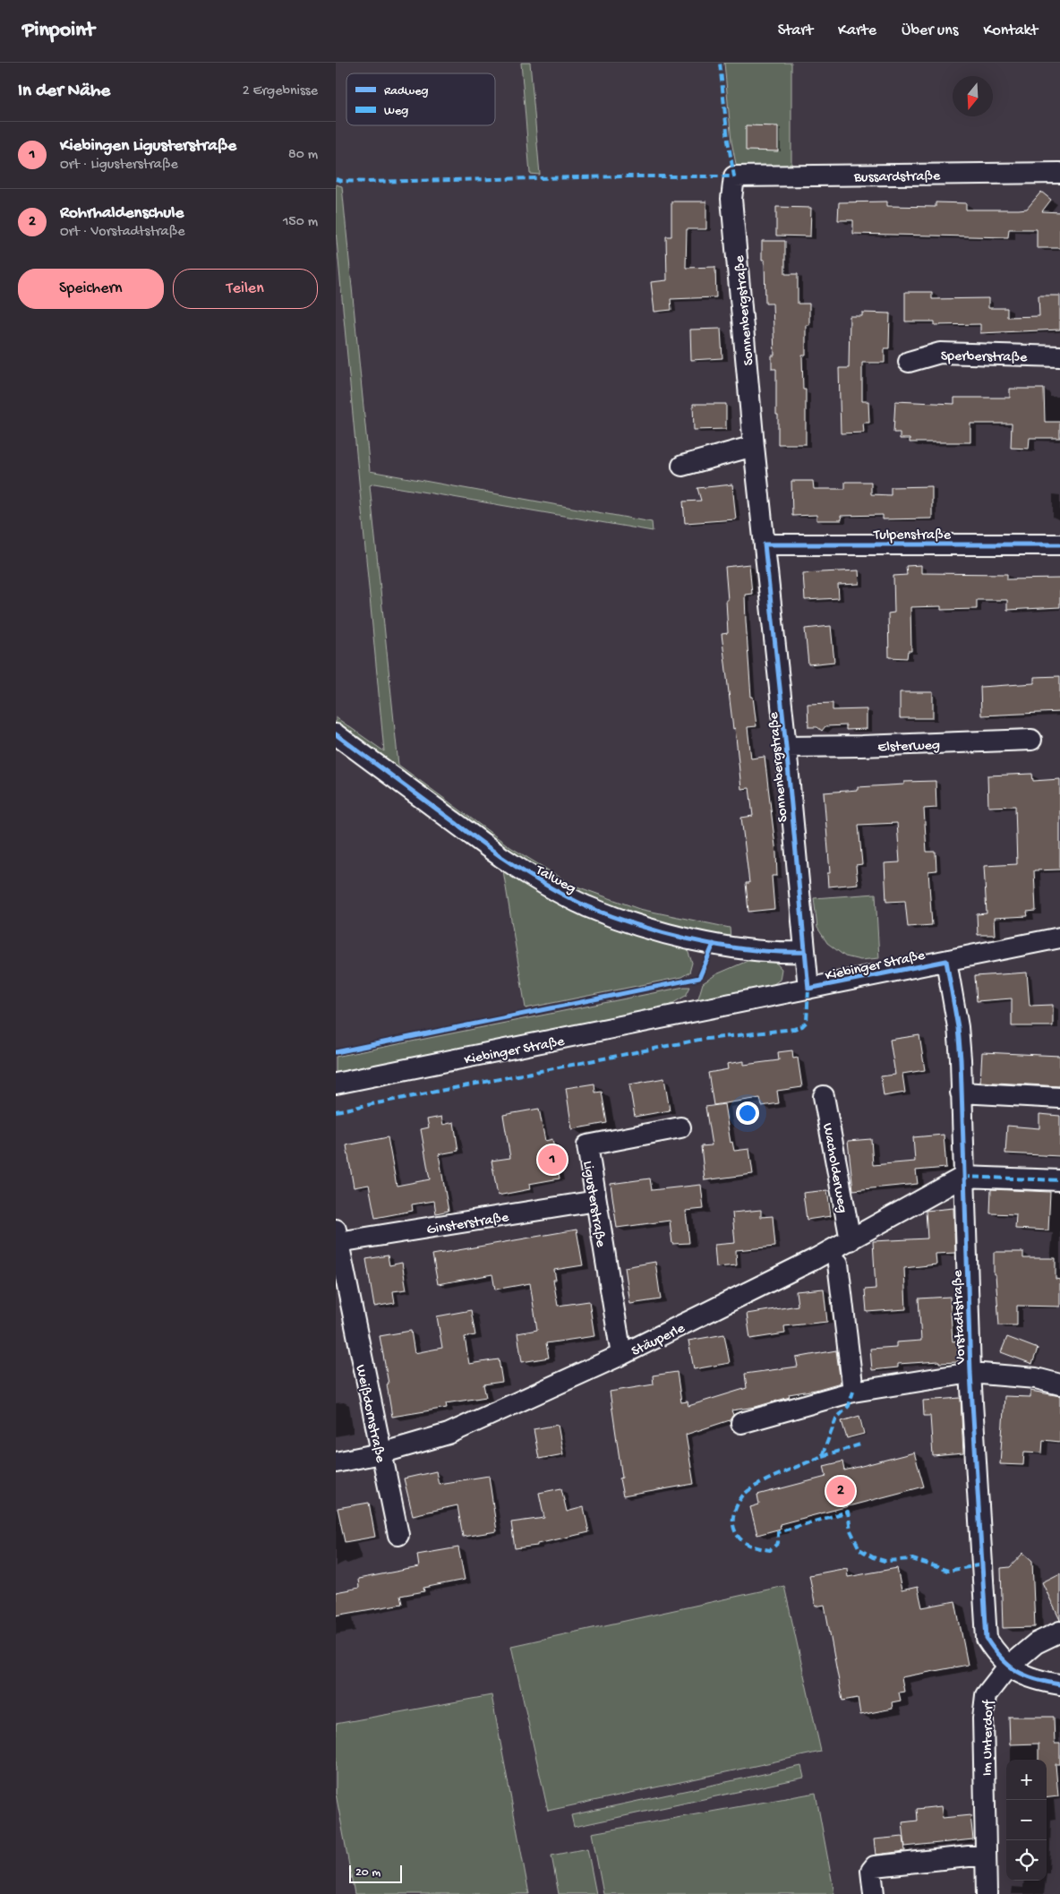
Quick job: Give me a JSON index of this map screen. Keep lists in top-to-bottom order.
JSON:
{
  "streets": {
    "street": [
      "Bussardstraße",
      "Sonnenbergstraße",
      "Sperberstraße",
      "Tulpenstraße",
      "Elsterweg",
      "Talweg",
      "Kiebinger Straße",
      "Wacholderweg",
      "Ligusterstraße",
      "Ginsterstraße",
      "Vorstadtstraße",
      "Stäuperle",
      "Weißdornstraße",
      "Im Unterdorf"
    ]
  },
  "crossings": [
    ["Bussardstraße", "Sonnenbergstraße"],
    ["Sonnenbergstraße", "Tulpenstraße"],
    ["Sonnenbergstraße", "Elsterweg"],
    ["Sonnenbergstraße", "Talweg"],
    ["Sonnenbergstraße", "Kiebinger Straße"],
    ["Kiebinger Straße", "Vorstadtstraße"],
    ["Wacholderweg", "Stäuperle"],
    ["Ligusterstraße", "Ginsterstraße"],
    ["Ligusterstraße", "Stäuperle"],
    ["Ginsterstraße", "Weißdornstraße"],
    ["Vorstadtstraße", "Stäuperle"],
    ["Vorstadtstraße", "Im Unterdorf"],
    ["Stäuperle", "Weißdornstraße"]
  ],
  "legend": ["Radweg", "Weg"],
  "scale_bar": "20 m",
  "north": "bottom",
  "page": {
    "header": "Pinpoint",
    "nav": [
      "Start",
      "Karte",
      "Über uns",
      "Kontakt"
    ],
    "heading": ["In der Nähe", "2 Ergebnisse"],
    "list": [
      {
        "mark": "1",
        "name": "Kiebingen Ligusterstraße",
        "note": "Ort · Ligusterstraße",
        "value": "80 m"
      },
      {
        "mark": "2",
        "name": "Rohrhaldenschule",
        "note": "Ort · Vorstadtstraße",
        "value": "150 m"
      }
    ],
    "buttons": ["Speichern", "Teilen"],
    "pins": ["1", "2"],
    "map_buttons": ["+", "−"],
    "scale": "20 m"
  }
}
